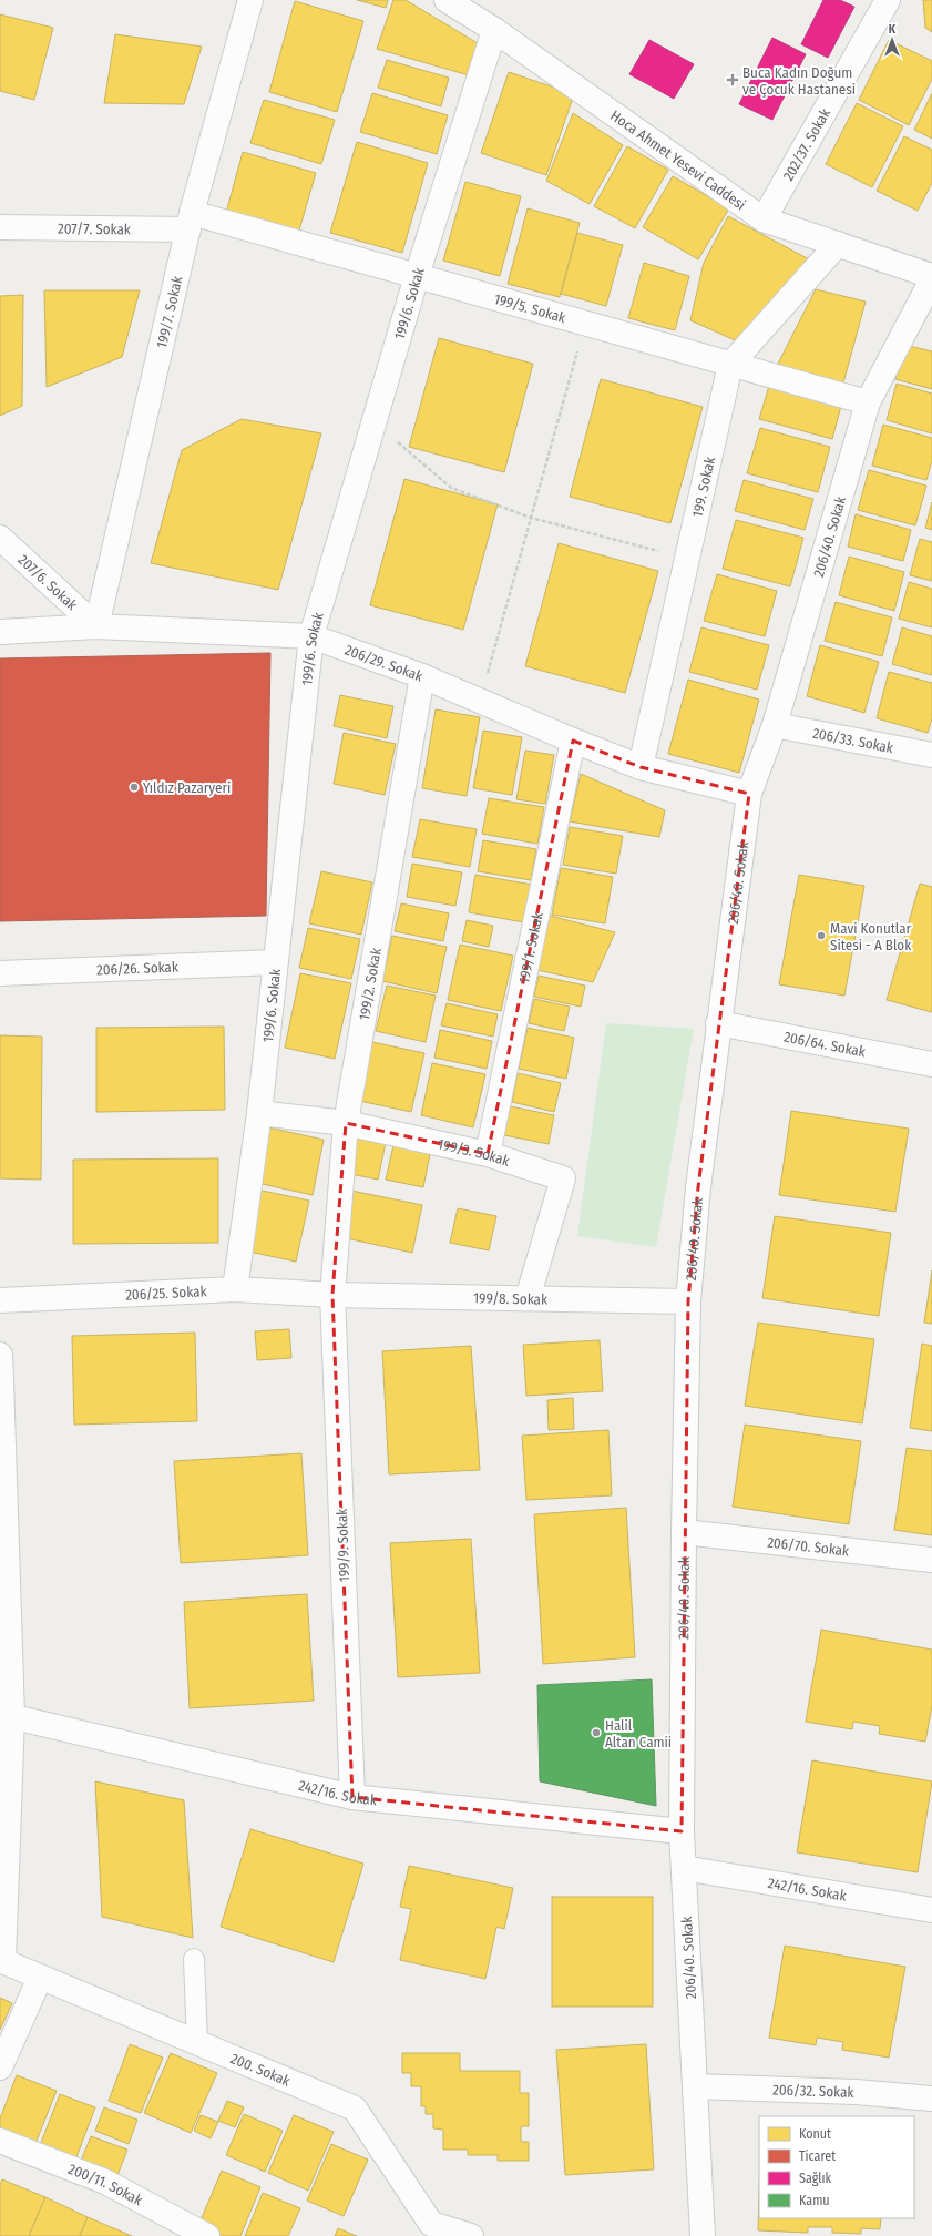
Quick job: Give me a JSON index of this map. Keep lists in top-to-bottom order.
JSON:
{
  "streets": {
    "street": [
      "202/37. Sokak",
      "Hoca Ahmet Yesevi Caddesi",
      "207/7. Sokak",
      "199/6. Sokak",
      "199/5. Sokak",
      "199/7. Sokak",
      "199. Sokak",
      "206/40. Sokak",
      "207/6. Sokak",
      "206/29. Sokak",
      "206/33. Sokak",
      "199/1. Sokak",
      "206/26. Sokak",
      "199/2. Sokak",
      "206/64. Sokak",
      "199/3. Sokak",
      "206/25. Sokak",
      "199/8. Sokak",
      "199/9. Sokak",
      "206/70. Sokak",
      "242/16. Sokak",
      "200. Sokak",
      "206/32. Sokak",
      "200/11. Sokak"
    ]
  },
  "crossings": [
    ["202/37. Sokak", "Hoca Ahmet Yesevi Caddesi"],
    ["Hoca Ahmet Yesevi Caddesi", "199/6. Sokak"],
    ["Hoca Ahmet Yesevi Caddesi", "199. Sokak"],
    ["207/7. Sokak", "199/5. Sokak"],
    ["207/7. Sokak", "199/7. Sokak"],
    ["199/6. Sokak", "199/5. Sokak"],
    ["199/6. Sokak", "206/29. Sokak"],
    ["199/6. Sokak", "206/26. Sokak"],
    ["199/6. Sokak", "199/3. Sokak"],
    ["199/6. Sokak", "206/25. Sokak"],
    ["199/5. Sokak", "199/7. Sokak"],
    ["199/5. Sokak", "199. Sokak"],
    ["199/5. Sokak", "206/40. Sokak"],
    ["199/7. Sokak", "207/6. Sokak"],
    ["199/7. Sokak", "206/29. Sokak"],
    ["199. Sokak", "206/29. Sokak"],
    ["206/40. Sokak", "206/29. Sokak"],
    ["206/40. Sokak", "206/33. Sokak"],
    ["206/40. Sokak", "206/64. Sokak"],
    ["206/40. Sokak", "199/8. Sokak"],
    ["206/40. Sokak", "206/70. Sokak"],
    ["206/40. Sokak", "242/16. Sokak"],
    ["206/40. Sokak", "206/32. Sokak"],
    ["207/6. Sokak", "206/29. Sokak"],
    ["206/29. Sokak", "199/1. Sokak"],
    ["206/29. Sokak", "199/2. Sokak"],
    ["199/1. Sokak", "199/3. Sokak"],
    ["199/2. Sokak", "199/3. Sokak"],
    ["199/2. Sokak", "206/25. Sokak"],
    ["199/2. Sokak", "199/8. Sokak"],
    ["199/2. Sokak", "199/9. Sokak"],
    ["199/3. Sokak", "199/8. Sokak"],
    ["206/25. Sokak", "199/8. Sokak"],
    ["206/25. Sokak", "199/9. Sokak"],
    ["199/8. Sokak", "199/9. Sokak"],
    ["199/9. Sokak", "242/16. Sokak"]
  ],
  "places": {
    "health": ["Buca Kadın Doğum ve Çocuk Hastanesi"],
    "other": ["Yıldız Pazaryeri", "Mavi Konutlar Sitesi - A Blok", "Halil Altan Camii"]
  },
  "legend": [
    "Konut",
    "Ticaret",
    "Sağlık",
    "Kamu"
  ],
  "north": "top"
}
